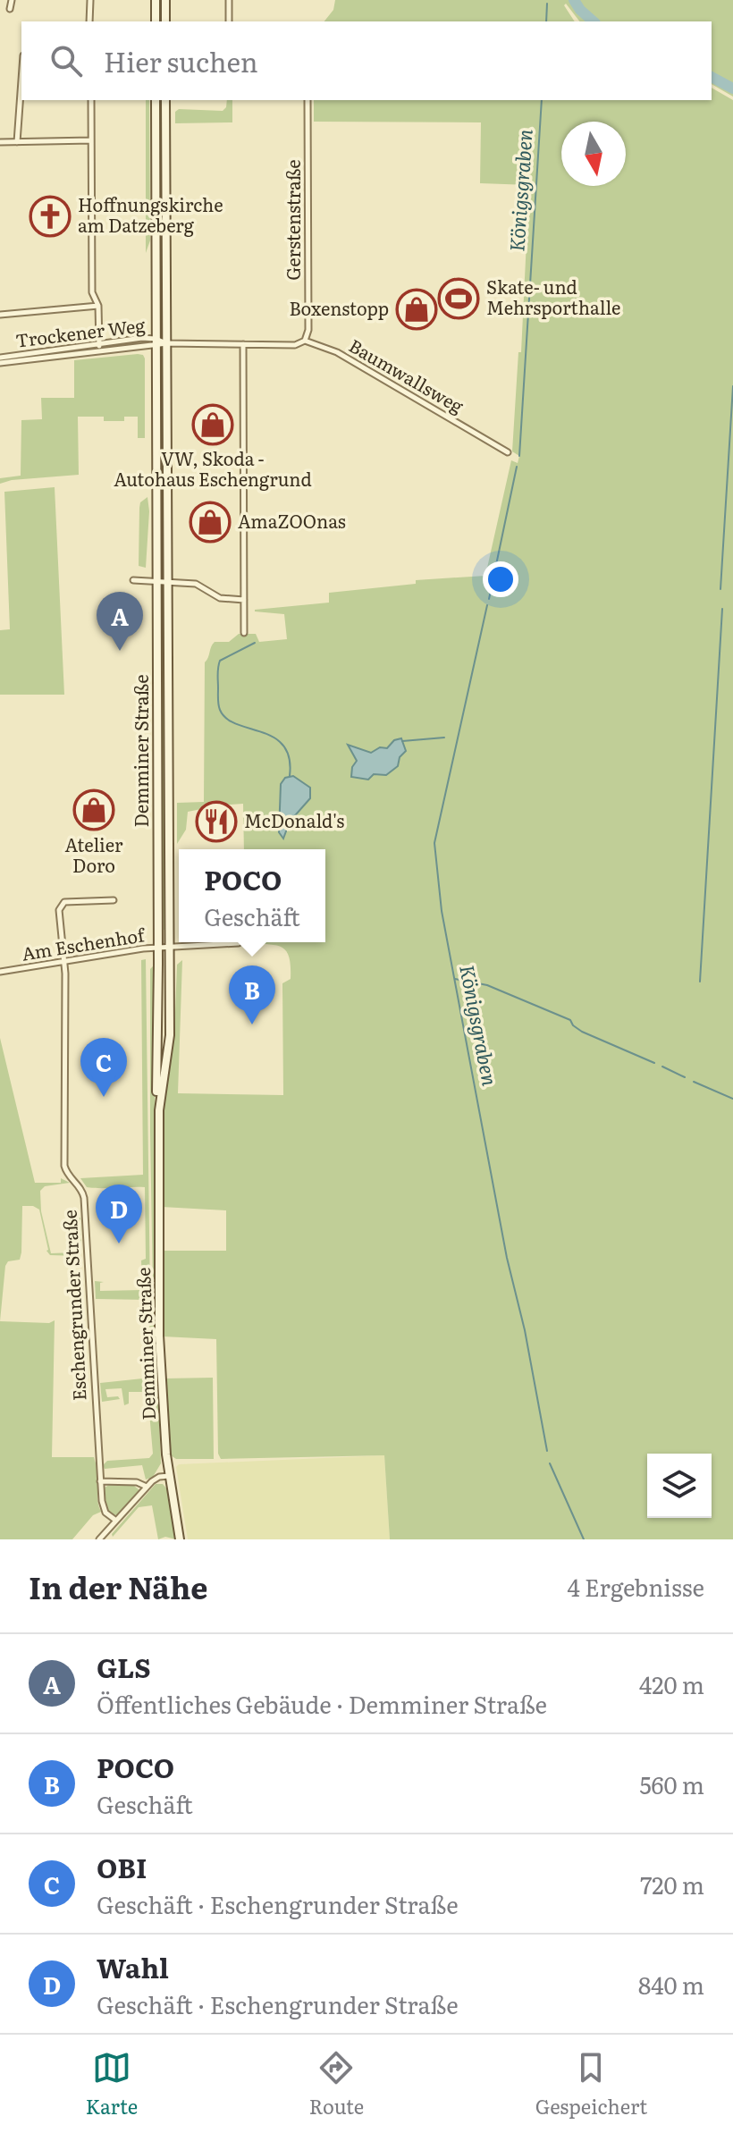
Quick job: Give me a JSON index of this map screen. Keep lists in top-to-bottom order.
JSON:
{
  "streets": {
    "main road": ["Demminer Straße"],
    "street": [
      "Gerstenstraße",
      "Trockener Weg",
      "Baumwallsweg",
      "Am Eschenhof",
      "Eschengrunder Straße"
    ]
  },
  "crossings": [
    ["Gerstenstraße", "Baumwallsweg"],
    ["Trockener Weg", "Baumwallsweg"],
    ["Trockener Weg", "Demminer Straße"],
    ["Baumwallsweg", "Demminer Straße"],
    ["Demminer Straße", "Am Eschenhof"],
    ["Am Eschenhof", "Eschengrunder Straße"]
  ],
  "water": ["Königsgraben"],
  "places": {
    "church": ["Hoffnungskirche am Datzeberg"],
    "sports": ["Skate- und Mehrsporthalle"],
    "shop": [
      "Boxenstopp",
      "VW, Skoda - Autohaus Eschengrund",
      "AmaZOOnas",
      "Atelier Doro"
    ],
    "restaurant": ["McDonald's"]
  },
  "north": "bottom",
  "page": {
    "search": "Hier suchen",
    "pins": [
      "A",
      "B",
      "C",
      "D"
    ],
    "popup": ["POCO", "Geschäft"],
    "heading": ["In der Nähe", "4 Ergebnisse"],
    "list": [
      {
        "mark": "A",
        "name": "GLS",
        "note": "Öffentliches Gebäude · Demminer Straße",
        "value": "420 m"
      },
      {
        "mark": "B",
        "name": "POCO",
        "note": "Geschäft",
        "value": "560 m"
      },
      {
        "mark": "C",
        "name": "OBI",
        "note": "Geschäft · Eschengrunder Straße",
        "value": "720 m"
      },
      {
        "mark": "D",
        "name": "Wahl",
        "note": "Geschäft · Eschengrunder Straße",
        "value": "840 m"
      }
    ],
    "nav": ["Karte", "Route", "Gespeichert"]
  }
}
